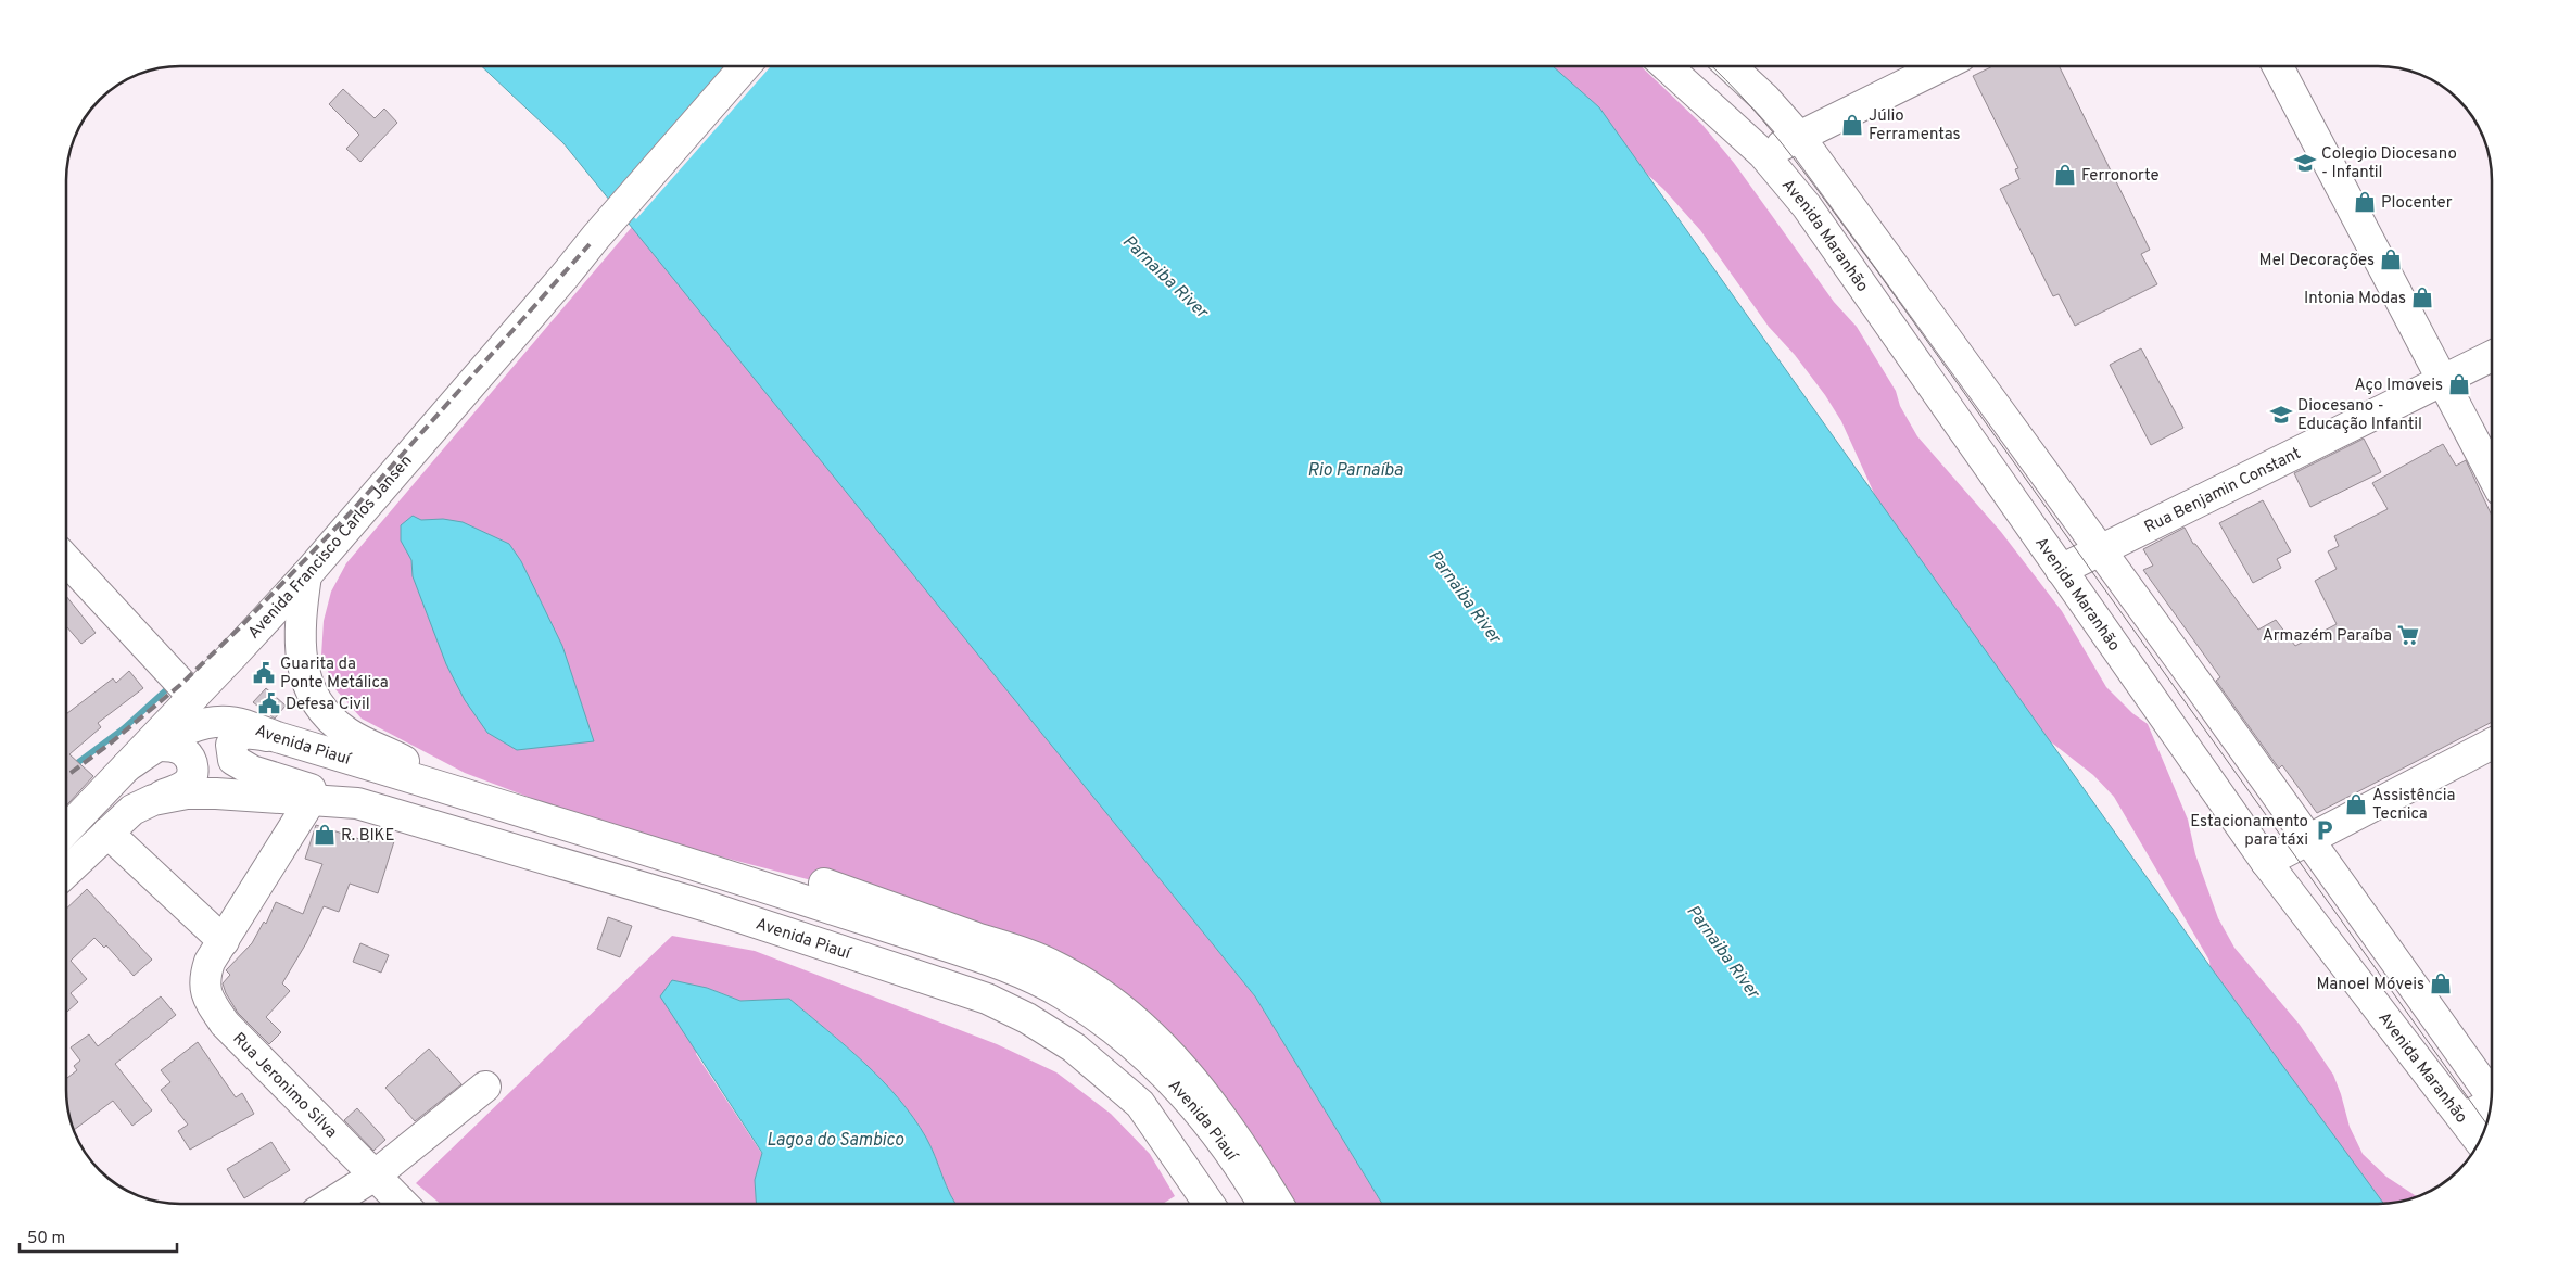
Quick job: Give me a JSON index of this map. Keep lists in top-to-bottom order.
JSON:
{
  "streets": {
    "main road": [
      "Avenida Maranhão",
      "Rua Benjamin Constant",
      "Avenida Francisco Carlos Jansen",
      "Avenida Piauí",
      "Rua Jeronimo Silva"
    ]
  },
  "crossings": [
    ["Avenida Maranhão", "Rua Benjamin Constant"],
    ["Avenida Francisco Carlos Jansen", "Avenida Piauí"],
    ["Avenida Piauí", "Rua Jeronimo Silva"]
  ],
  "water": ["Parnaiba River", "Rio Parnaíba", "Lagoa do Sambico"],
  "places": {
    "shop": [
      "Júlio Ferramentas",
      "Ferronorte",
      "Plocenter",
      "Mel Decorações",
      "Intonia Modas",
      "Aço Imoveis",
      "Assistência Tecnica",
      "R. BIKE",
      "Manoel Móveis"
    ],
    "school or university": ["Colegio Diocesano - Infantil", "Diocesano - Educação Infantil"],
    "supermarket": ["Armazém Paraíba"],
    "public building": ["Guarita da Ponte Metálica", "Defesa Civil"],
    "parking": ["Estacionamento para táxi"]
  },
  "scale_bar": "50 m"
}
